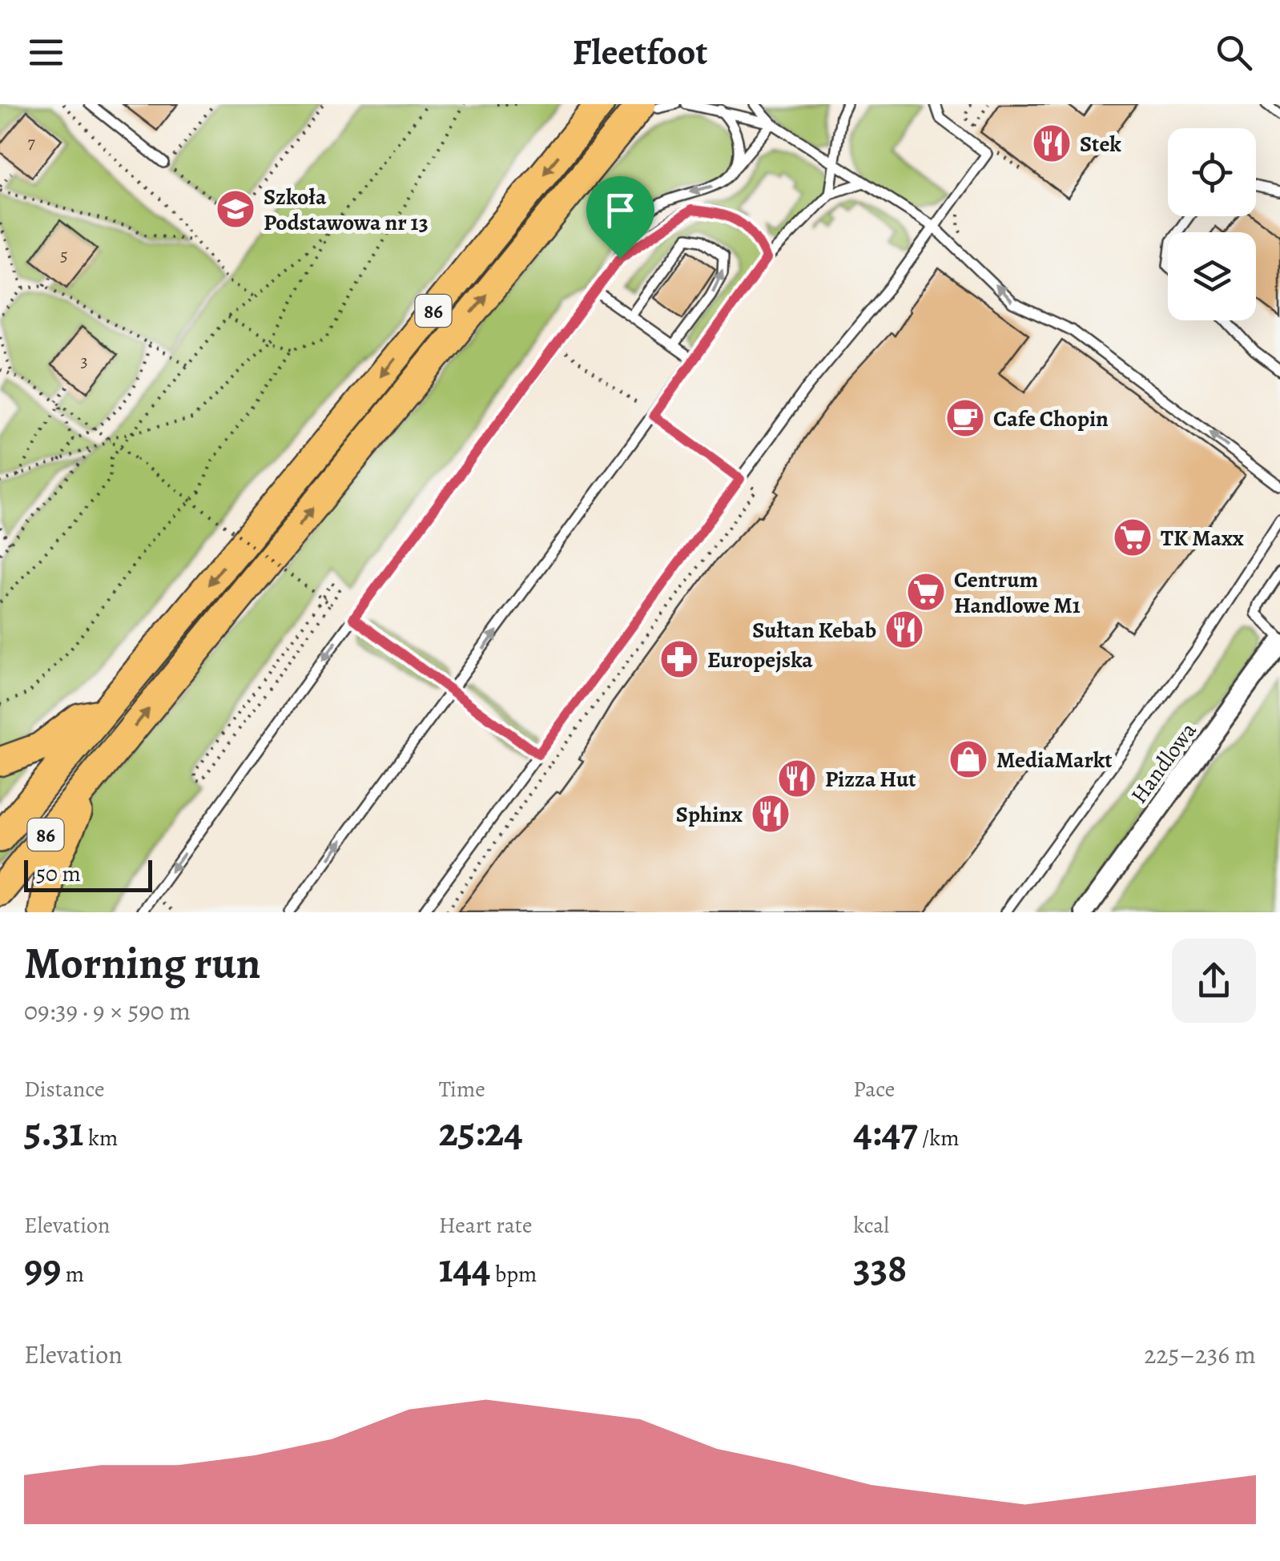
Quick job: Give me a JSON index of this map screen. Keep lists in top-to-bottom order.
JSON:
{
  "streets": {
    "main road": ["86"],
    "street": ["Handlowa"]
  },
  "places": {
    "restaurant": [
      "Stek",
      "Sułtan Kebab",
      "Pizza Hut",
      "Sphinx"
    ],
    "school or university": ["Szkoła Podstawowa nr 13"],
    "cafe": ["Cafe Chopin"],
    "supermarket": ["TK Maxx", "Centrum Handlowe M1"],
    "pharmacy": ["Europejska"],
    "shop": ["MediaMarkt"]
  },
  "house_numbers": ["7", "5", "3"],
  "scale_bar": "50 m",
  "page": {
    "header": "Fleetfoot",
    "scale": "50 m",
    "heading": ["Morning run", "09:39 · 9 × 590 m"],
    "stats": [
      ["Distance", "5.31 km"],
      ["Time", "25:24"],
      ["Pace", "4:47 /km"],
      ["Elevation", "99 m"],
      ["Heart rate", "144 bpm"],
      ["kcal", "338"]
    ],
    "chart": ["Elevation", "225–236 m"]
  }
}
